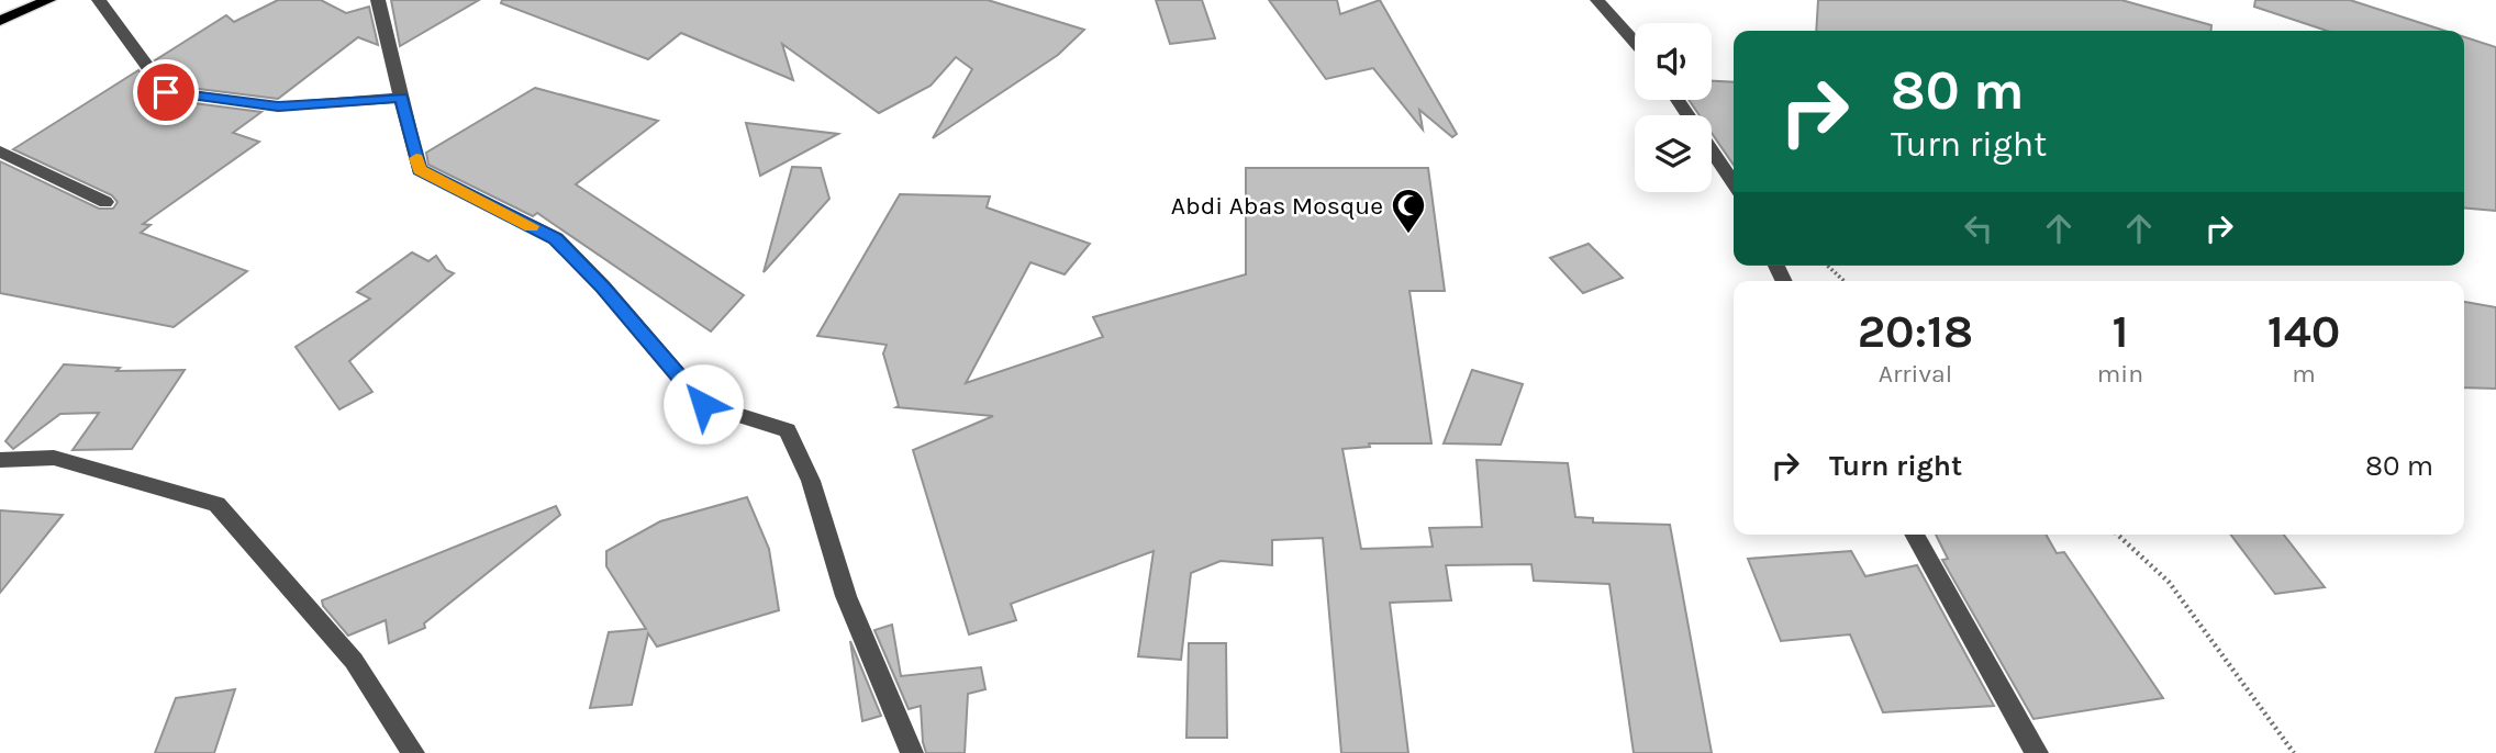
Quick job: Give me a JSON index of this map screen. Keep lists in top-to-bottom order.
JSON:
{
  "places": {
    "mosque": ["Abdi Abas Mosque"]
  },
  "page": {
    "turn": ["80 m", "Turn right"],
    "eta": [
      "20:18",
      "Arrival",
      "1",
      "min",
      "140",
      "m"
    ],
    "list": [
      {
        "name": "Turn right",
        "value": "80 m"
      }
    ]
  }
}
